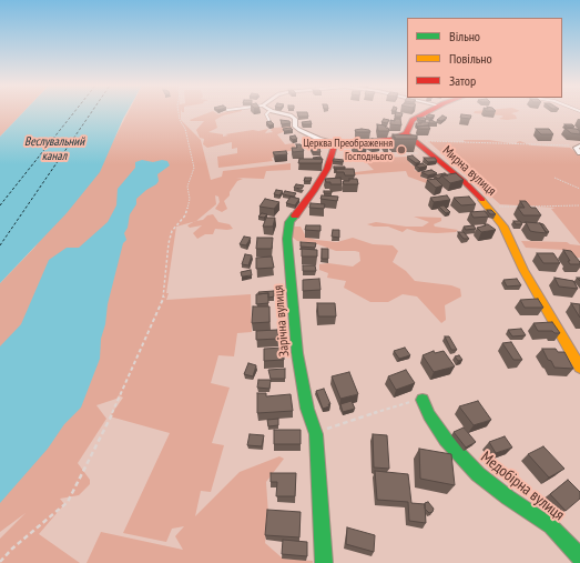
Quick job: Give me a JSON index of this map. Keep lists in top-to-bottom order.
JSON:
{
  "streets": {
    "street": ["Мирна вулиця", "Зарічна вулиця", "Медобірна вулиця"]
  },
  "water": ["Веслувальний канал"],
  "places": ["Церква Преображення Господнього"],
  "legend": ["Вільно", "Повільно", "Затор"]
}
